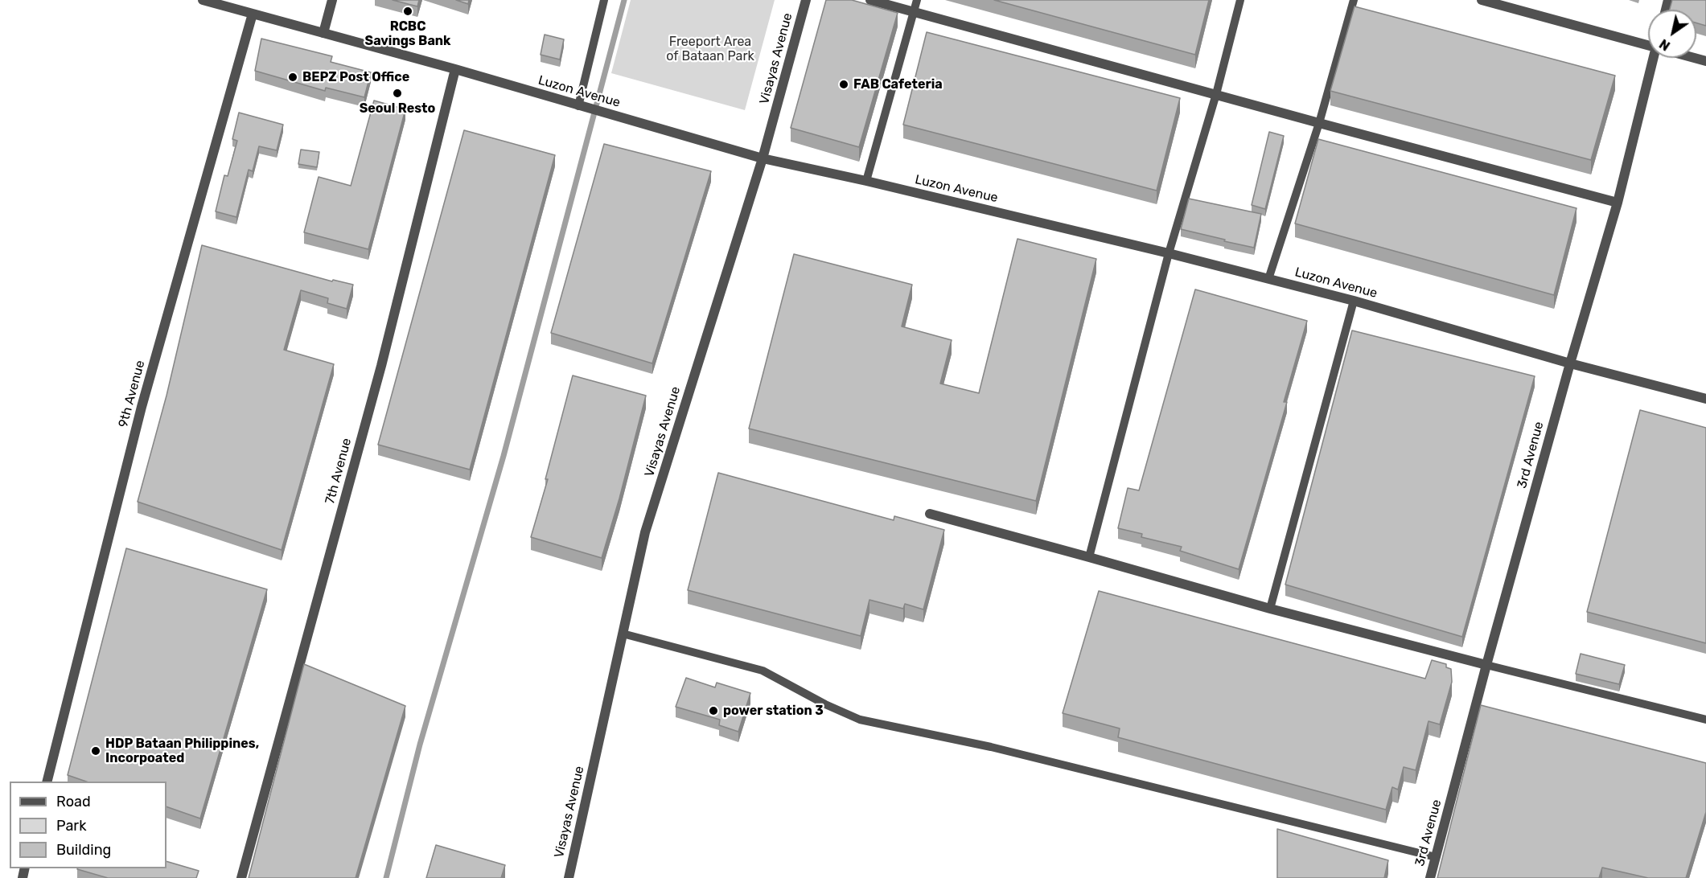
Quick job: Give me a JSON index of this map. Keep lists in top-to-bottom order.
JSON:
{
  "streets": {
    "street": [
      "Visayas Avenue",
      "Luzon Avenue",
      "9th Avenue",
      "3rd Avenue",
      "7th Avenue"
    ]
  },
  "crossings": [
    ["Visayas Avenue", "Luzon Avenue"],
    ["Luzon Avenue", "9th Avenue"],
    ["Luzon Avenue", "3rd Avenue"],
    ["Luzon Avenue", "7th Avenue"]
  ],
  "parks": ["Freeport Area of Bataan Park"],
  "places": [
    "RCBC Savings Bank",
    "BEPZ Post Office",
    "FAB Cafeteria",
    "Seoul Resto",
    "power station 3",
    "HDP Bataan Philippines, Incorpoated"
  ],
  "legend": ["Road", "Park", "Building"],
  "north": "bottom left"
}
